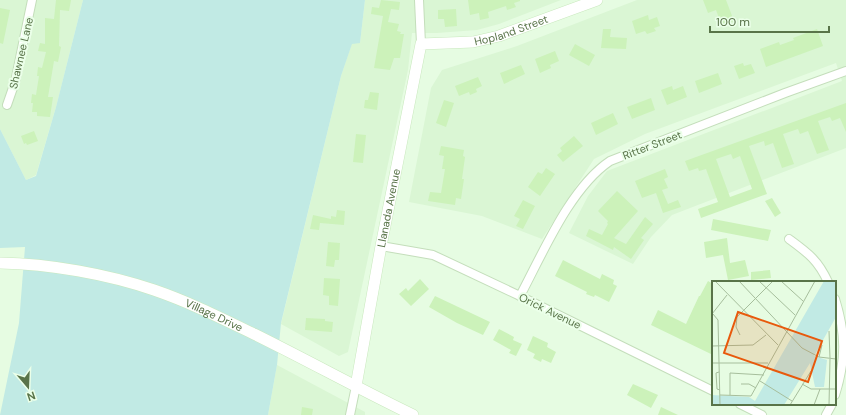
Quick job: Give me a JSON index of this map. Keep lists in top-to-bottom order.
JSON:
{
  "streets": {
    "street": [
      "Hopland Street",
      "Shawnee Lane",
      "Ritter Street",
      "Llanada Avenue",
      "Orick Avenue",
      "Village Drive"
    ]
  },
  "crossings": [
    ["Hopland Street", "Llanada Avenue"],
    ["Ritter Street", "Orick Avenue"],
    ["Llanada Avenue", "Orick Avenue"],
    ["Llanada Avenue", "Village Drive"]
  ],
  "scale_bar": "100 m",
  "north": "bottom"
}
